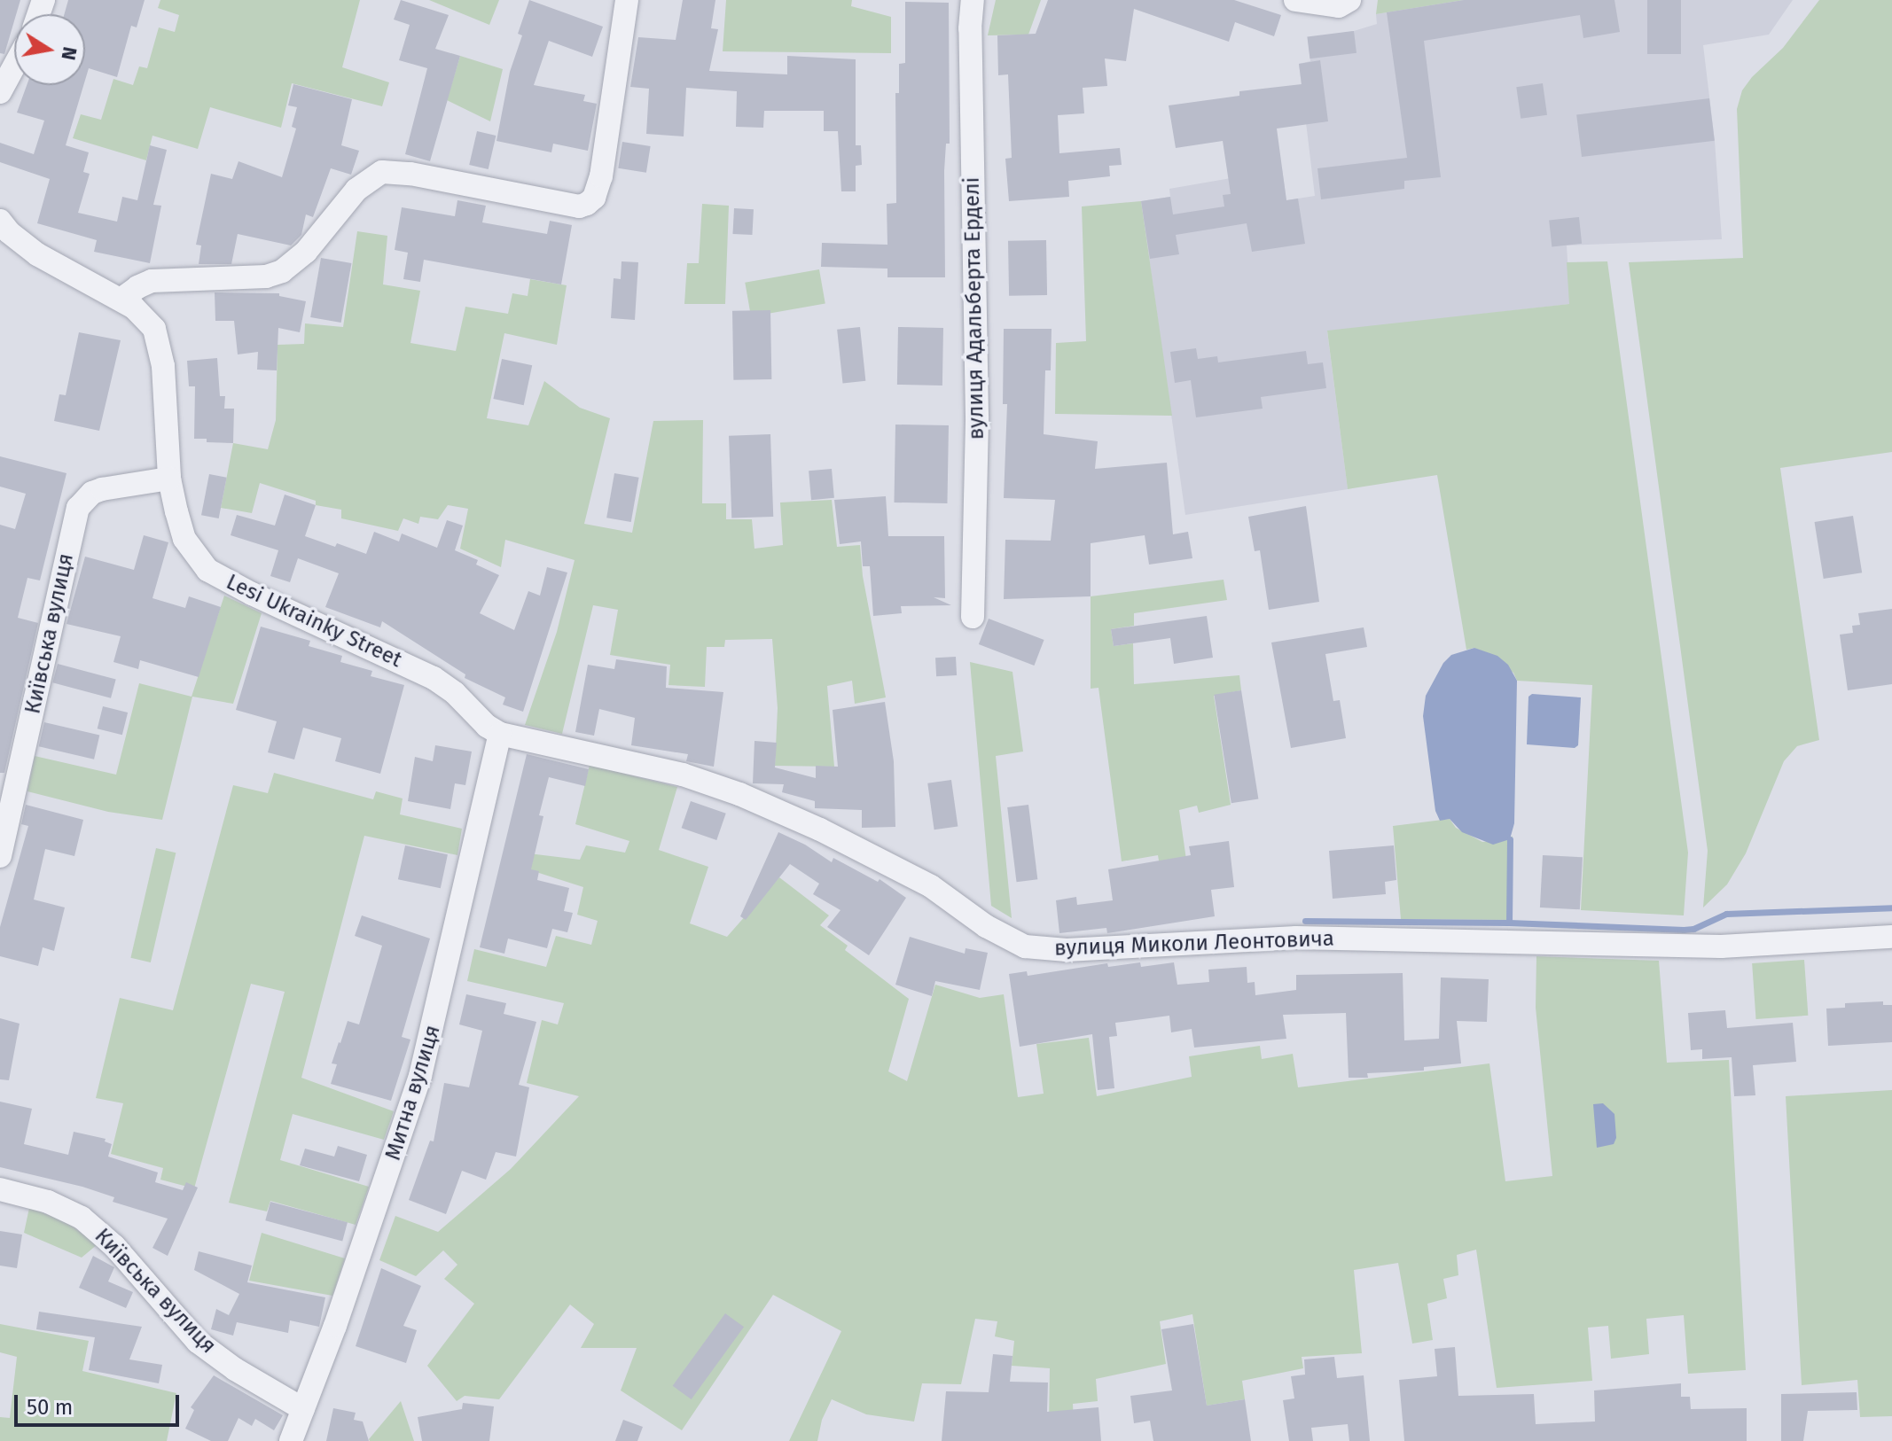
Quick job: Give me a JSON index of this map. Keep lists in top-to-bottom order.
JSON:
{
  "streets": {
    "street": [
      "вулиця Адальберта Ерделі",
      "Lesi Ukrainky Street",
      "Київська вулиця",
      "вулиця Миколи Леонтовича",
      "Митна вулиця"
    ]
  },
  "crossings": [
    ["Lesi Ukrainky Street", "Київська вулиця"],
    ["Lesi Ukrainky Street", "вулиця Миколи Леонтовича"],
    ["Lesi Ukrainky Street", "Митна вулиця"],
    ["Київська вулиця", "Митна вулиця"],
    ["вулиця Миколи Леонтовича", "Митна вулиця"]
  ],
  "scale_bar": "50 m",
  "north": "right"
}
